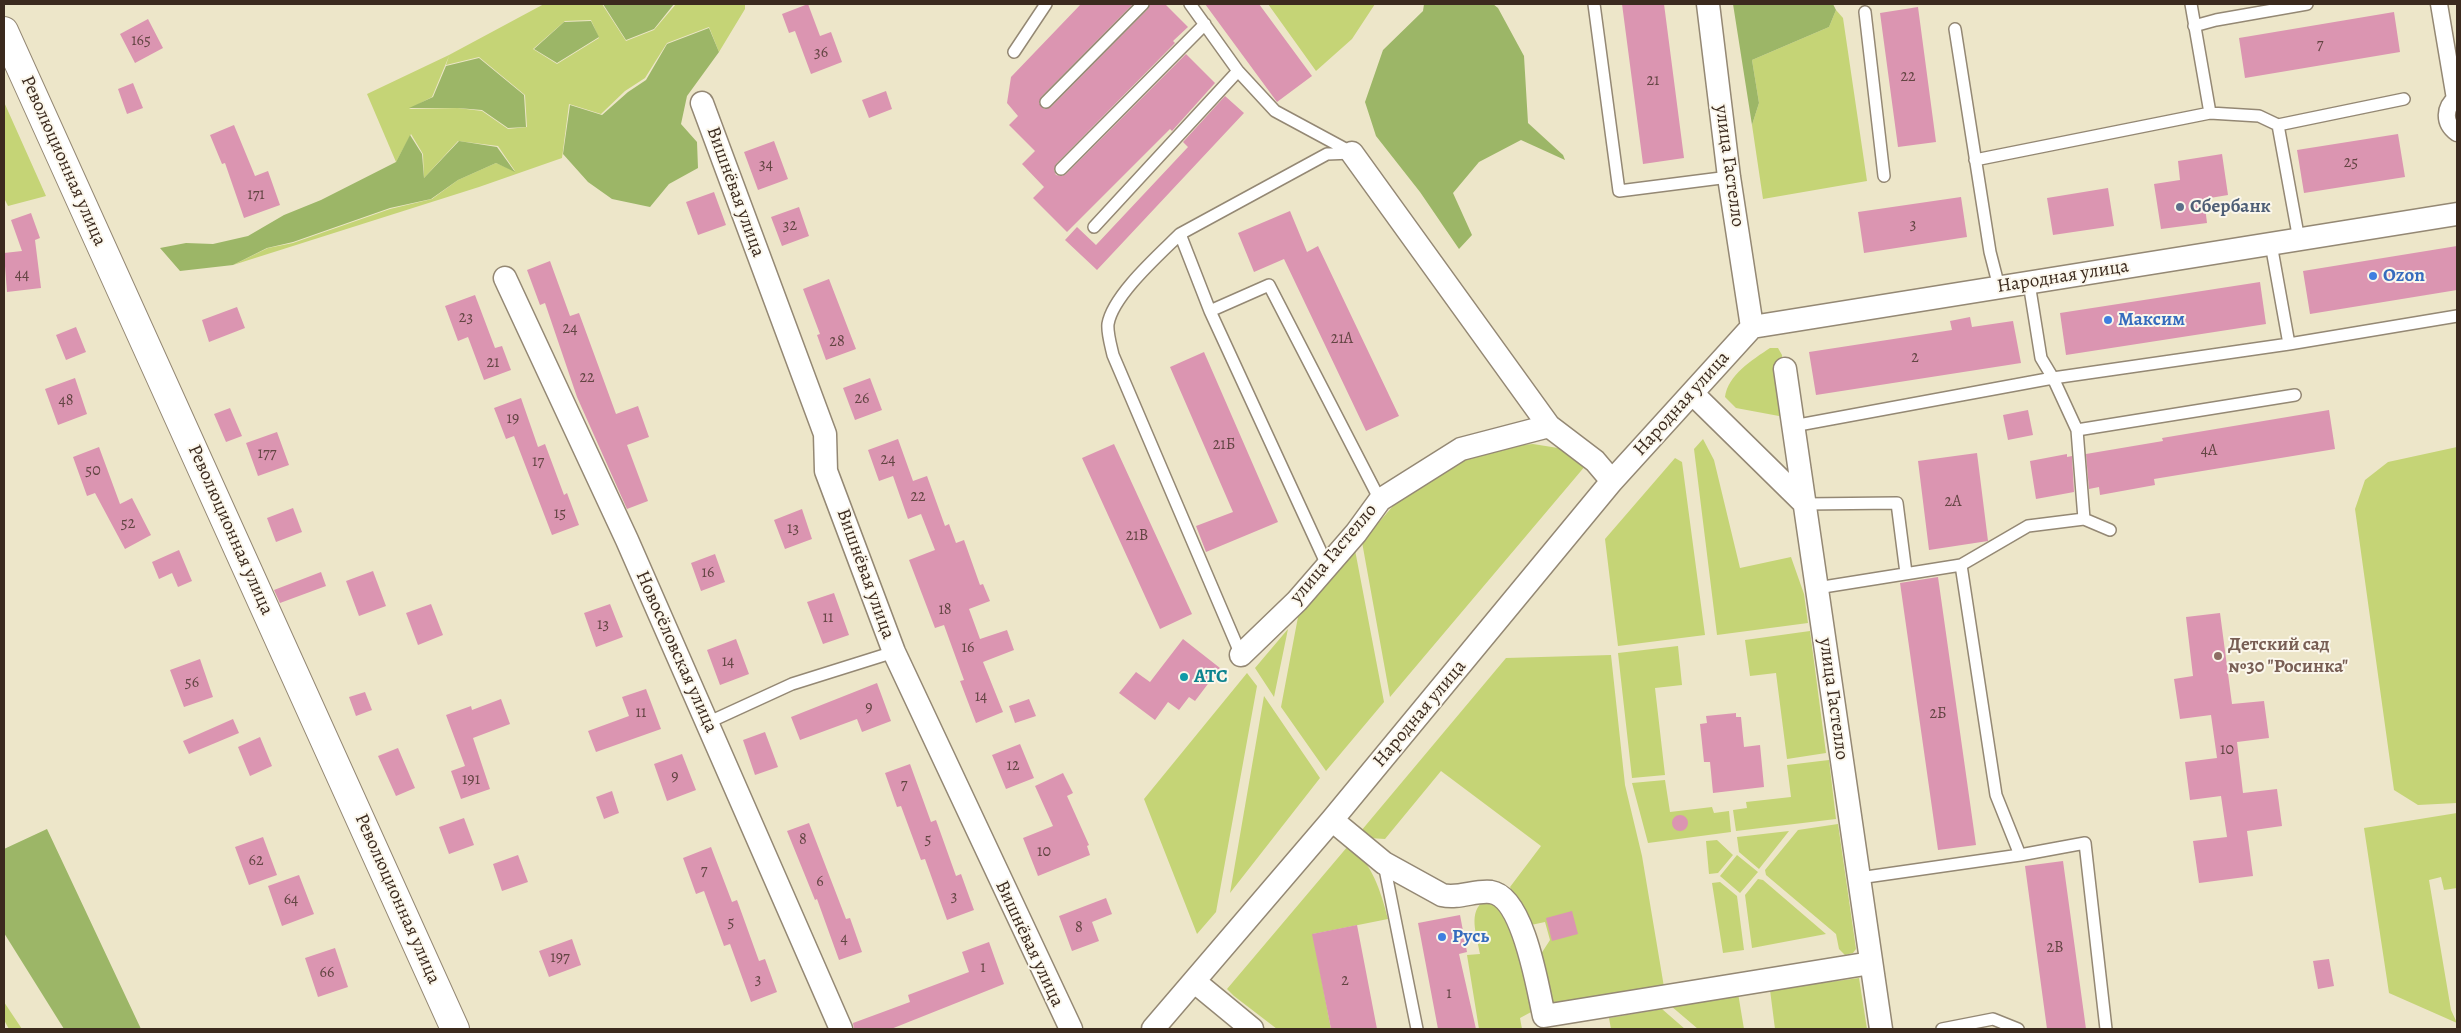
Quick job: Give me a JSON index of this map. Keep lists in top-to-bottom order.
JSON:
{
  "streets": {
    "street": [
      "Революционная улица",
      "улица Гастелло",
      "Вишнёвая улица",
      "Народная улица",
      "Новосёловская улица"
    ]
  },
  "crossings": [
    ["улица Гастелло", "Народная улица"]
  ],
  "places": [
    "Сбербанк",
    "Ozon",
    "Максим",
    "Детский сад №30 \"Росинка\"",
    "АТС",
    "Русь"
  ],
  "house_numbers": [
    "165",
    "7",
    "36",
    "22",
    "21",
    "25",
    "34",
    "171",
    "3",
    "32",
    "44",
    "23",
    "24",
    "21А",
    "28",
    "2",
    "21",
    "22",
    "26",
    "48",
    "19",
    "21Б",
    "4А",
    "177",
    "24",
    "17",
    "50",
    "22",
    "2А",
    "15",
    "52",
    "13",
    "21В",
    "16",
    "18",
    "11",
    "13",
    "16",
    "14",
    "56",
    "14",
    "9",
    "11",
    "2Б",
    "10",
    "12",
    "9",
    "191",
    "7",
    "8",
    "5",
    "10",
    "62",
    "7",
    "6",
    "3",
    "64",
    "5",
    "8",
    "4",
    "2В",
    "197",
    "1",
    "66",
    "3",
    "2",
    "1"
  ]
}
